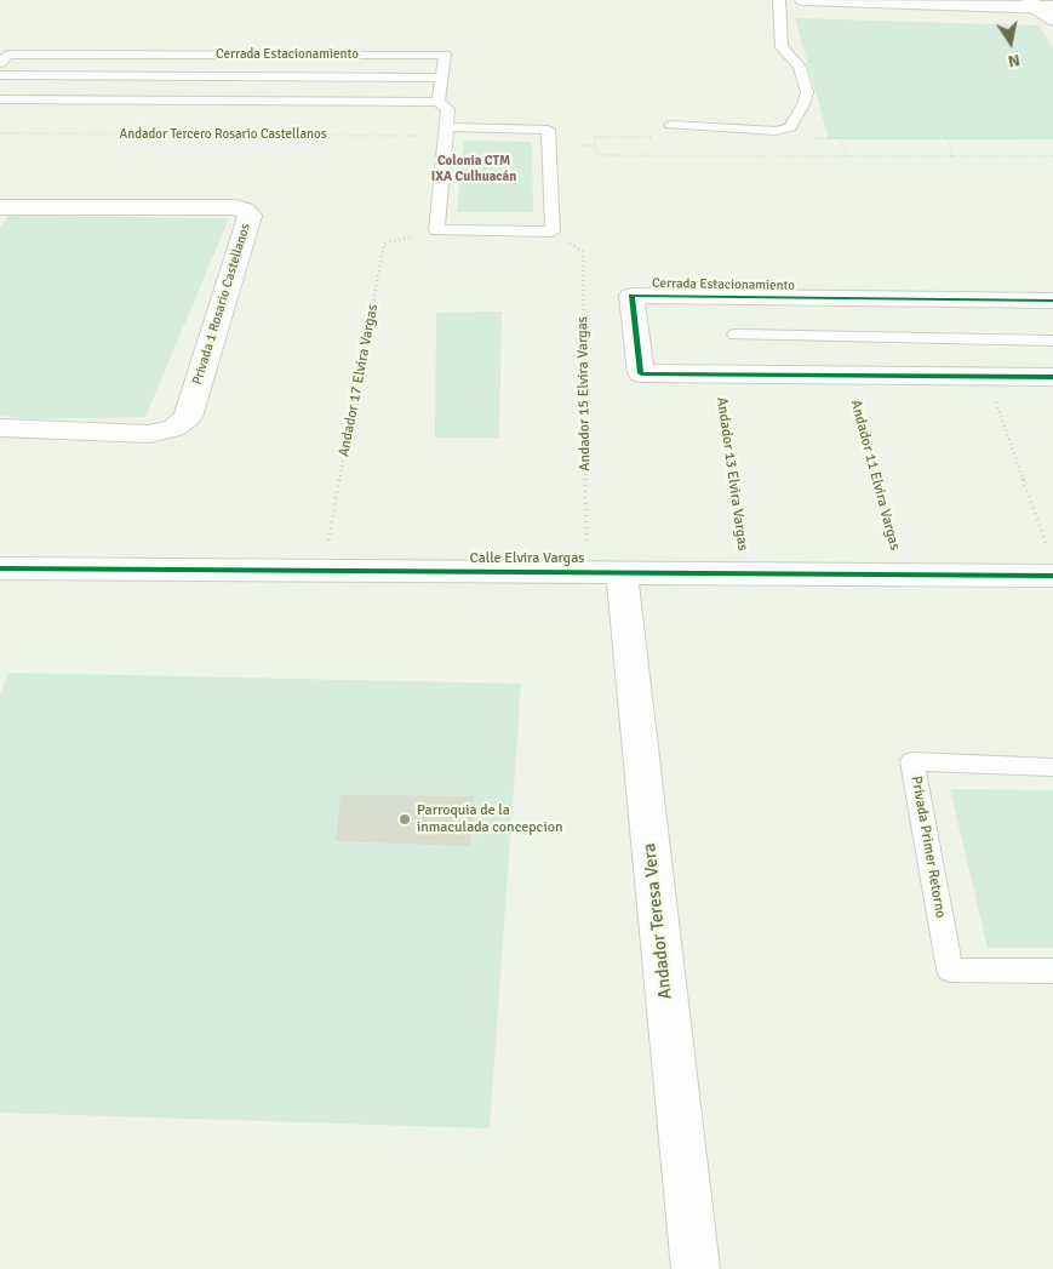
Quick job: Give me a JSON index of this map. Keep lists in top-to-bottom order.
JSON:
{
  "streets": {
    "street": [
      "Cerrada Estacionamiento",
      "Privada 1 Rosario Castellanos",
      "Calle Elvira Vargas",
      "Andador Teresa Vera"
    ],
    "lane": ["Privada Primer Retorno"],
    "path": [
      "Andador Tercero Rosario Castellanos",
      "Andador 17 Elvira Vargas",
      "Andador 15 Elvira Vargas",
      "Andador 13 Elvira Vargas",
      "Andador 11 Elvira Vargas"
    ]
  },
  "crossings": [
    ["Cerrada Estacionamiento", "Andador 13 Elvira Vargas"],
    ["Cerrada Estacionamiento", "Andador 11 Elvira Vargas"],
    ["Andador 17 Elvira Vargas", "Calle Elvira Vargas"],
    ["Andador 15 Elvira Vargas", "Calle Elvira Vargas"],
    ["Andador 15 Elvira Vargas", "Andador Teresa Vera"],
    ["Andador 13 Elvira Vargas", "Calle Elvira Vargas"],
    ["Andador 11 Elvira Vargas", "Calle Elvira Vargas"],
    ["Calle Elvira Vargas", "Andador Teresa Vera"]
  ],
  "districts": ["Colonia CTM IXA Culhuacán"],
  "places": ["Parroquia de la inmaculada concepcion"],
  "north": "bottom"
}
